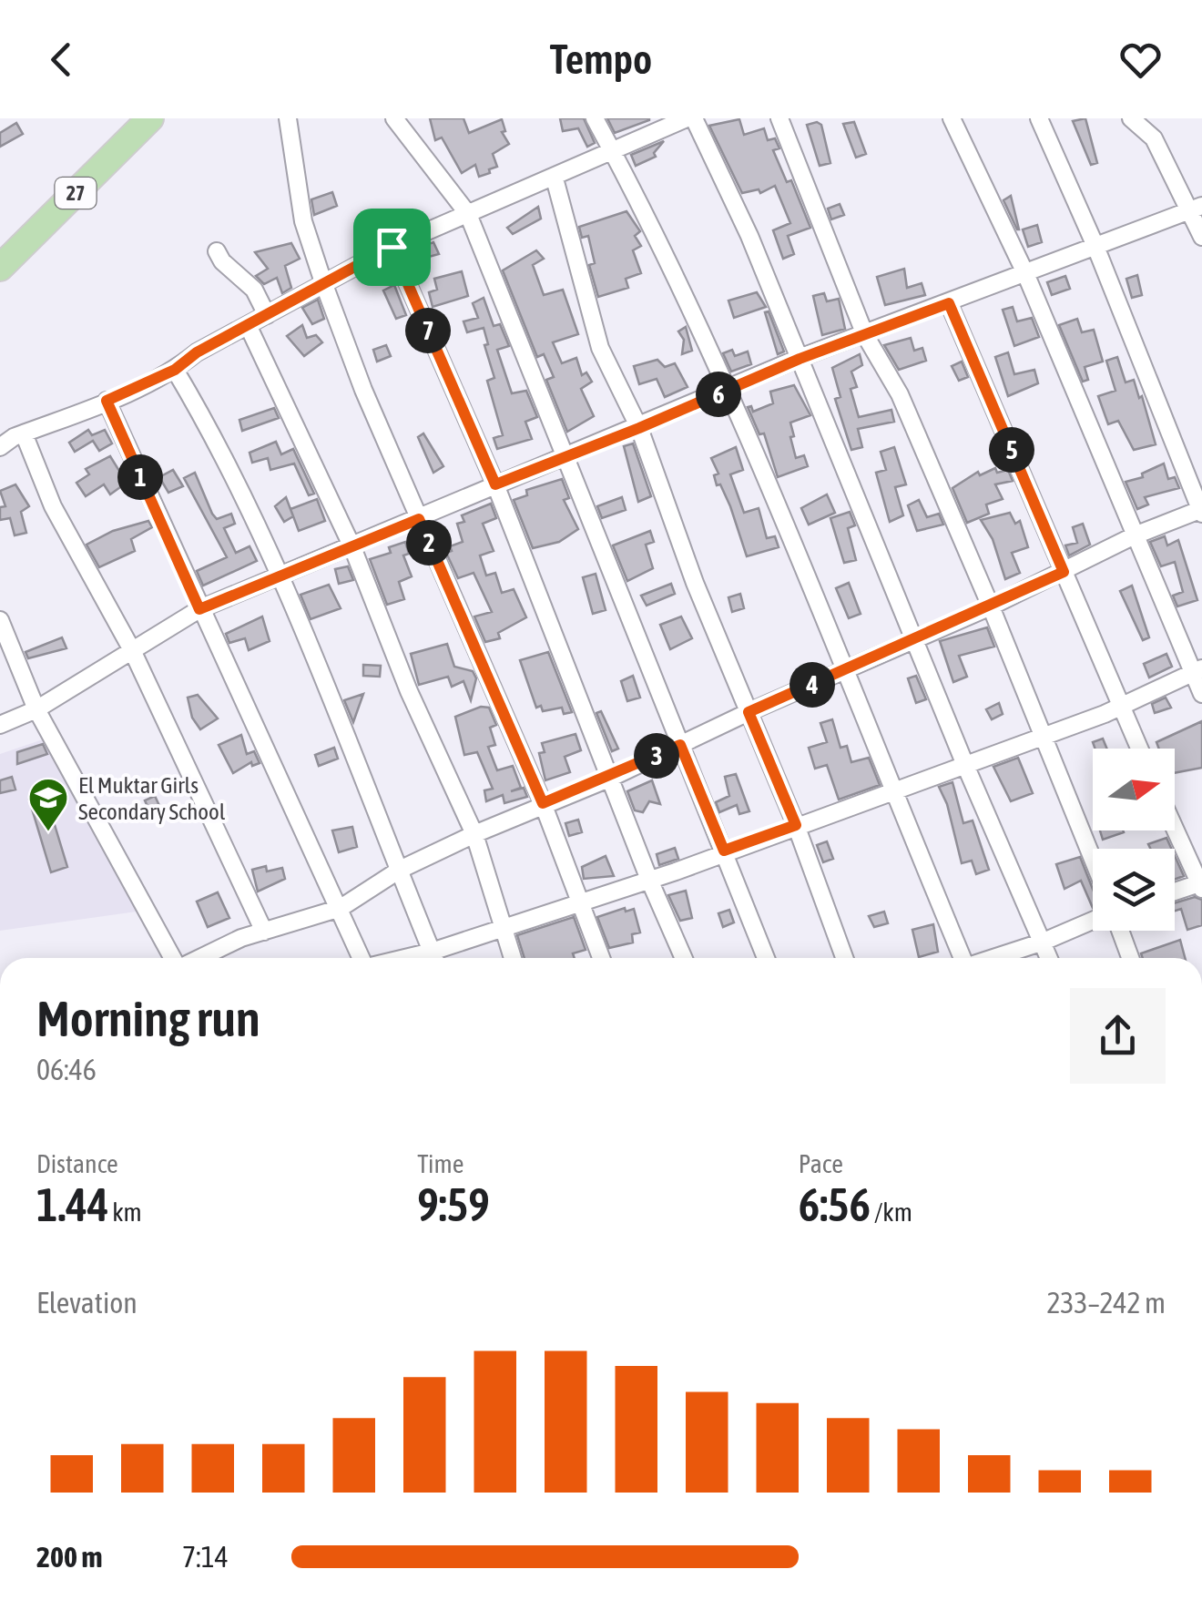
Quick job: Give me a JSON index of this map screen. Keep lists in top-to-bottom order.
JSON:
{
  "streets": {
    "main road": ["27"]
  },
  "places": {
    "school or university": ["El Muktar Girls Secondary School"]
  },
  "north": "right",
  "page": {
    "header": "Tempo",
    "pins": [
      "7",
      "6",
      "5",
      "1",
      "2",
      "4",
      "3"
    ],
    "heading": ["Morning run", "06:46"],
    "stats": [
      ["Distance", "1.44 km"],
      ["Time", "9:59"],
      ["Pace", "6:56 /km"]
    ],
    "chart": ["Elevation", "233–242 m"],
    "list": [
      {
        "name": "200 m",
        "note": "7:14"
      }
    ]
  }
}
